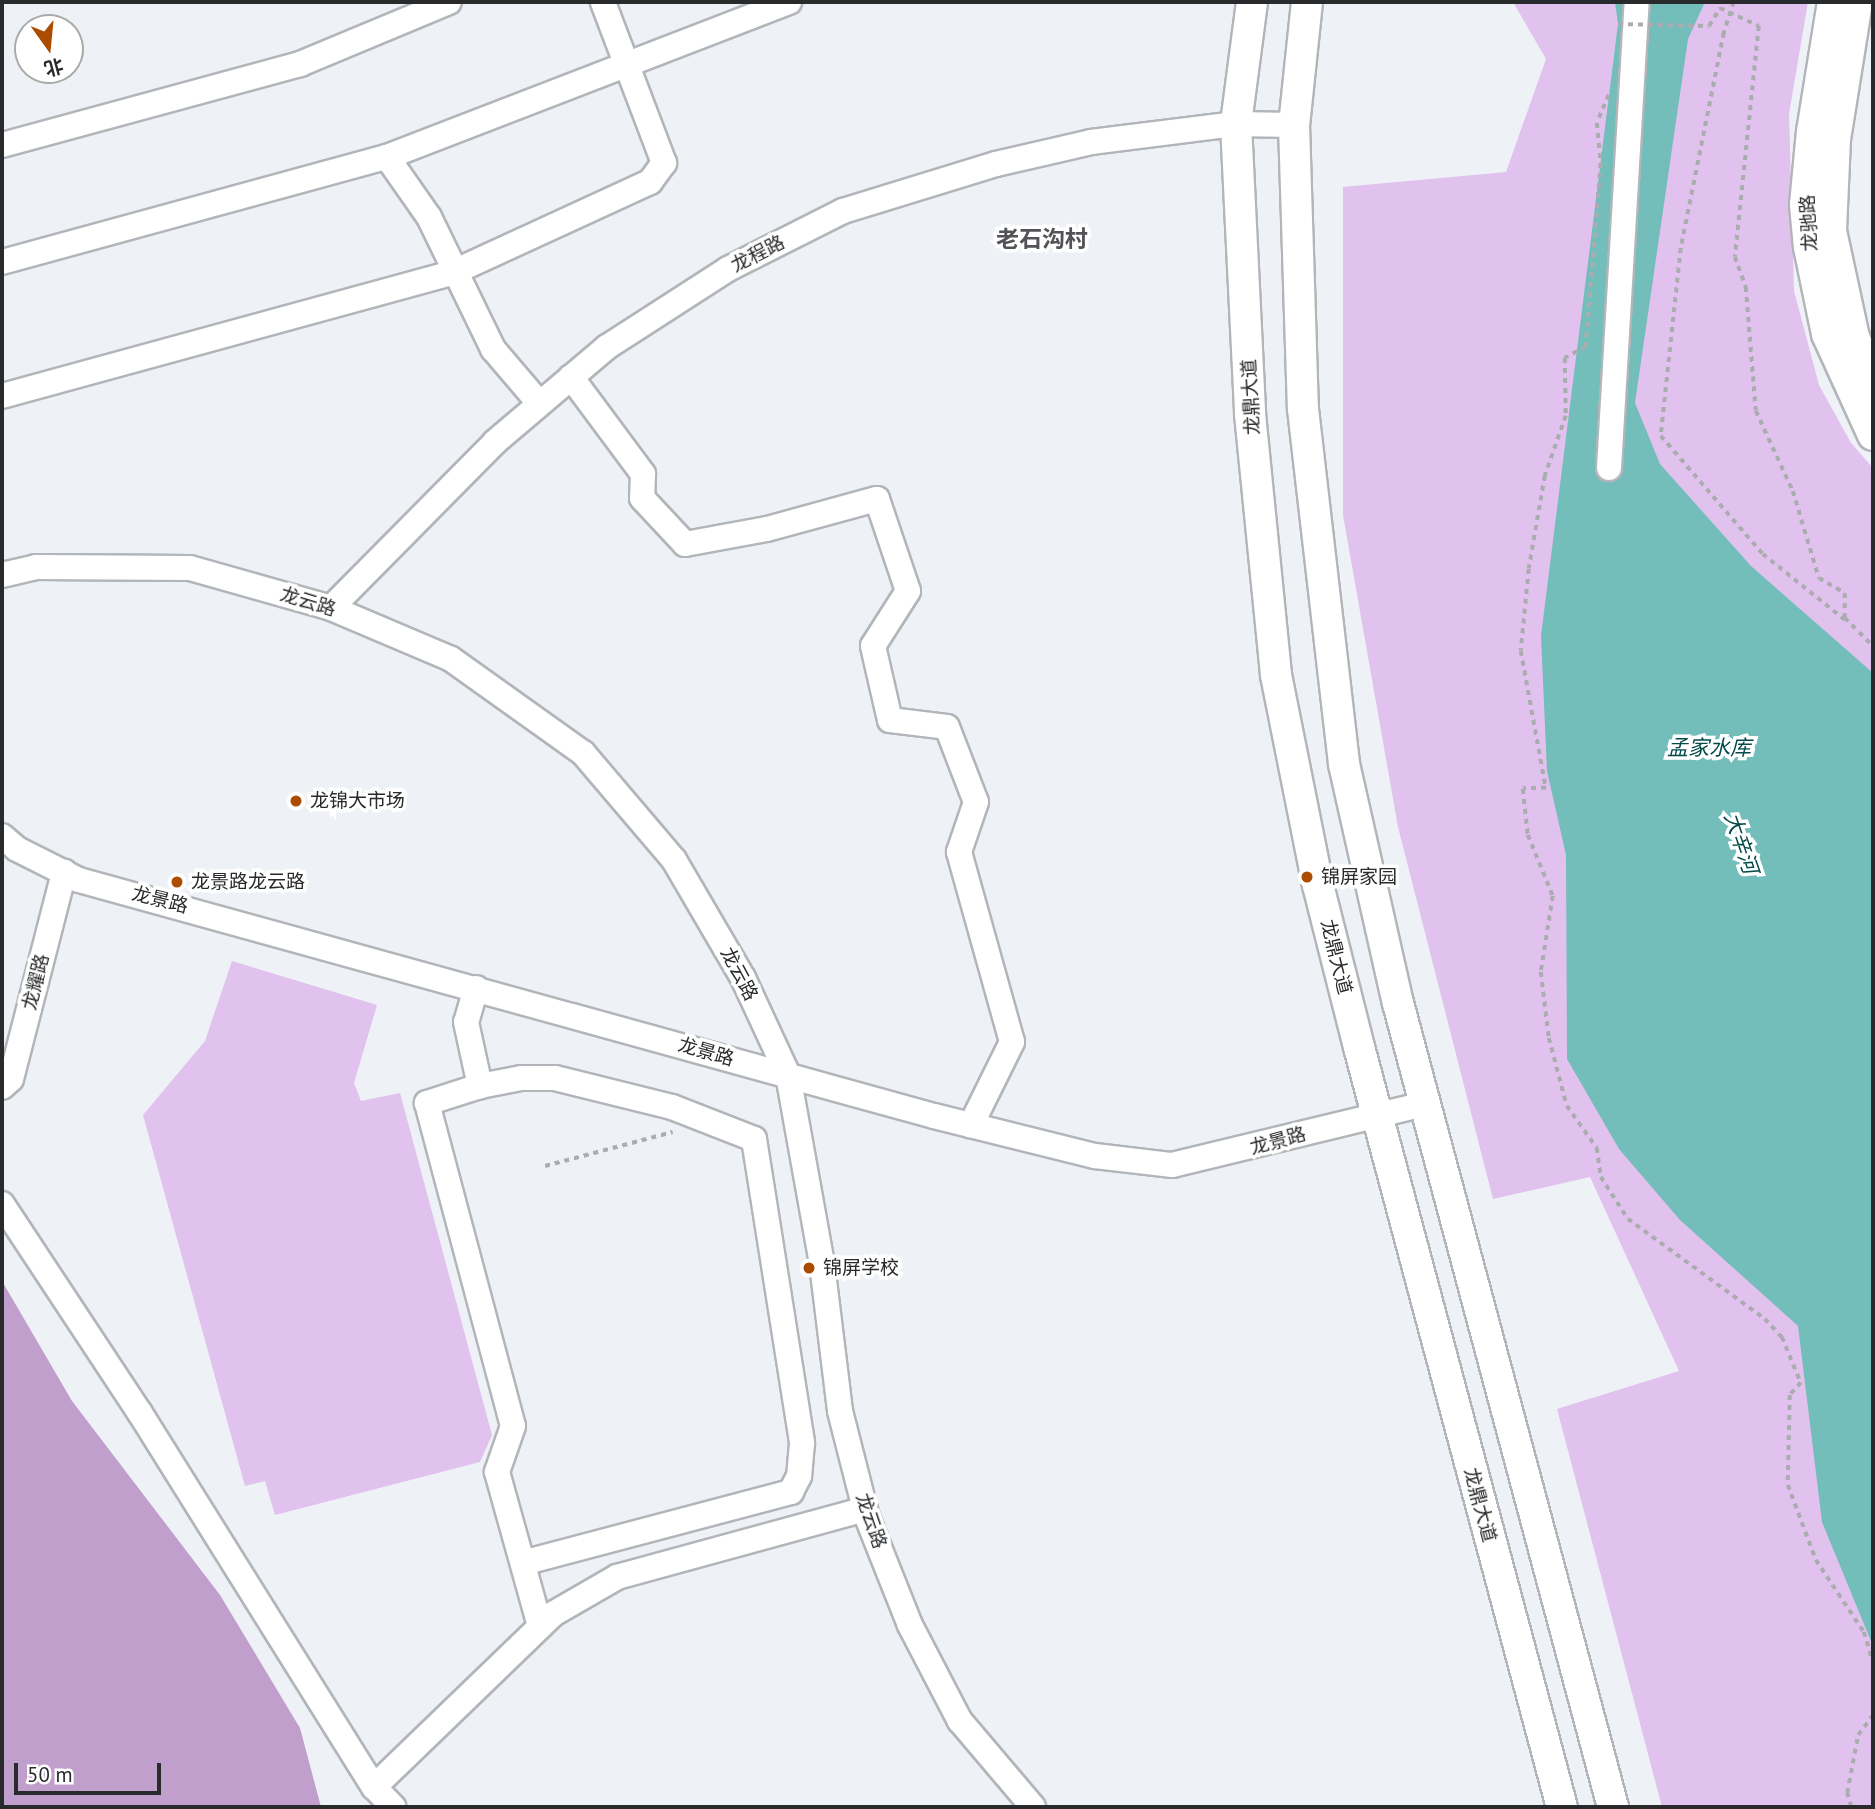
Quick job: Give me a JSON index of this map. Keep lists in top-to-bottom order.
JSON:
{
  "streets": {
    "main road": ["龙驰路", "龙鼎大道"],
    "street": [
      "龙程路",
      "龙云路",
      "龙景路",
      "龙耀路"
    ]
  },
  "crossings": [
    ["龙程路", "龙鼎大道"],
    ["龙程路", "龙云路"],
    ["龙鼎大道", "龙景路"],
    ["龙云路", "龙景路"],
    ["龙景路", "龙耀路"]
  ],
  "districts": ["老石沟村"],
  "water": ["孟家水库", "大辛河"],
  "places": [
    "龙锦大市场",
    "锦屏家园",
    "龙景路龙云路",
    "锦屏学校"
  ],
  "scale_bar": "50 m",
  "north": "bottom"
}
